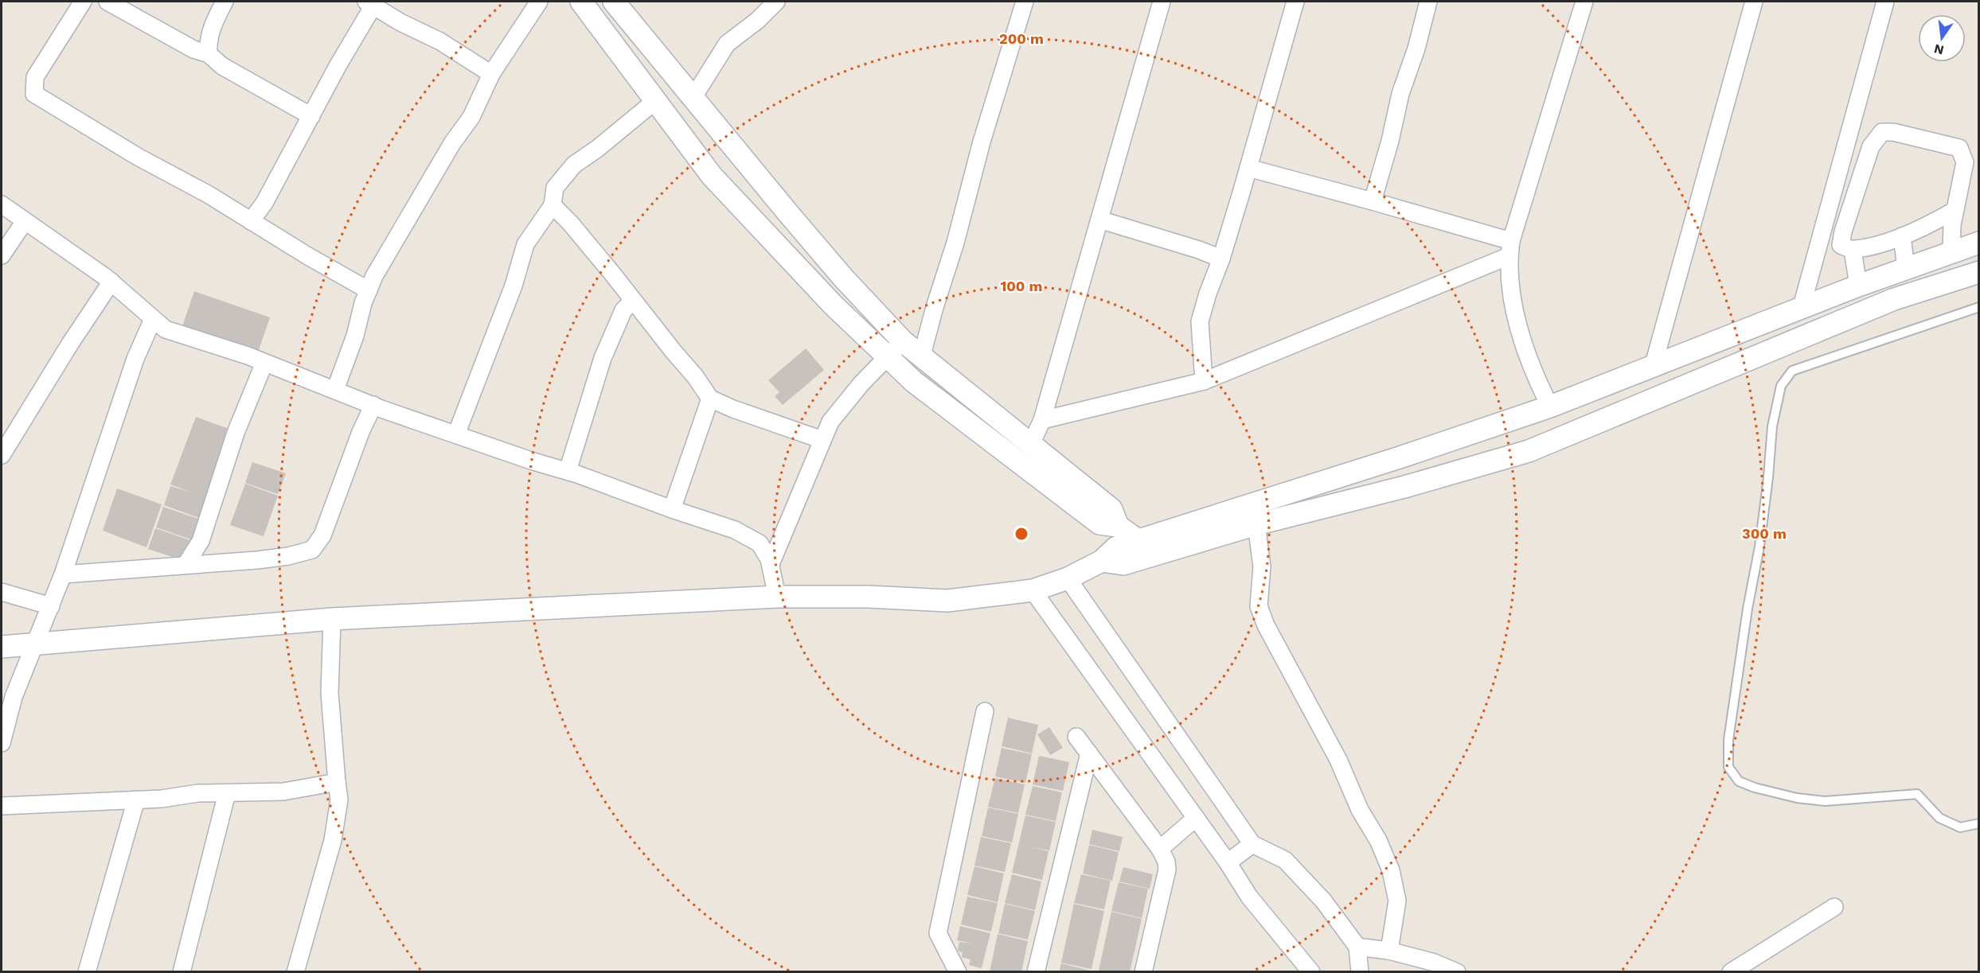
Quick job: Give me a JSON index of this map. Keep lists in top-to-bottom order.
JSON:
{
  "north": "bottom",
  "rings": ["200 m", "100 m", "300 m"]
}
